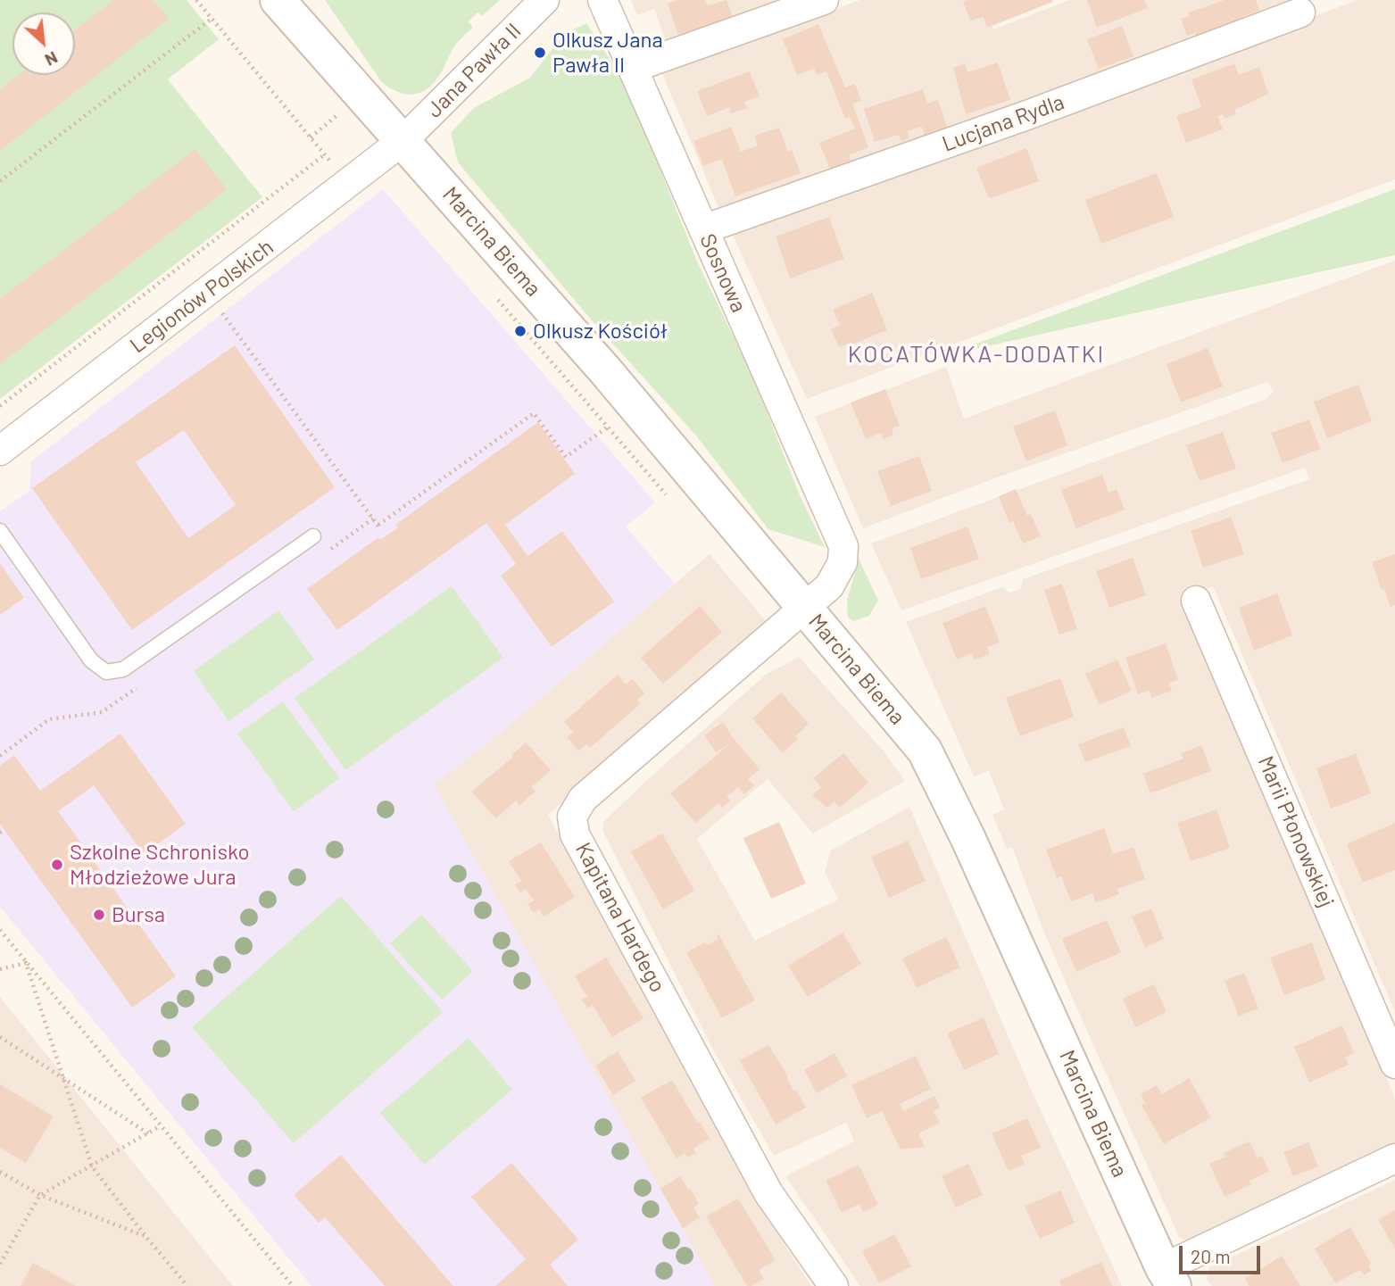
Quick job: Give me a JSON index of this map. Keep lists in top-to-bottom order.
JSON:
{
  "streets": {
    "street": [
      "Jana Pawła II",
      "Lucjana Rydla",
      "Marcina Biema",
      "Sosnowa",
      "Legionów Polskich",
      "Marii Płonowskiej",
      "Kapitana Hardego"
    ]
  },
  "crossings": [
    ["Jana Pawła II", "Marcina Biema"],
    ["Jana Pawła II", "Legionów Polskich"],
    ["Lucjana Rydla", "Sosnowa"],
    ["Marcina Biema", "Legionów Polskich"],
    ["Marcina Biema", "Kapitana Hardego"],
    ["Sosnowa", "Kapitana Hardego"]
  ],
  "districts": ["KOCATÓWKA-DODATKI"],
  "places": [
    "Olkusz Jana Pawła II",
    "Olkusz Kościół",
    "Szkolne Schronisko Młodzieżowe Jura",
    "Bursa"
  ],
  "scale_bar": "20 m",
  "north": "bottom right"
}
